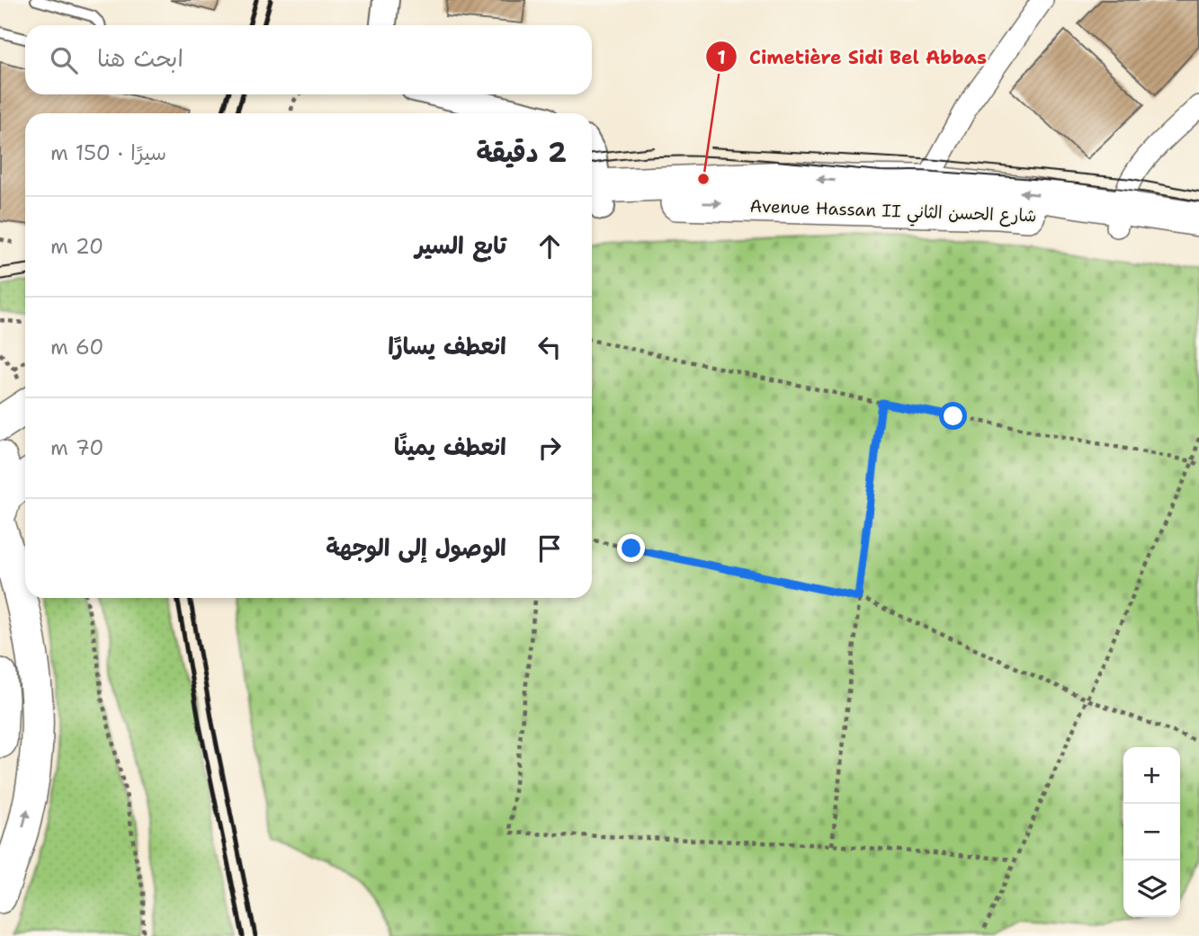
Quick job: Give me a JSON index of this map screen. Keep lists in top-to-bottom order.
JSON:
{
  "streets": {
    "highway": ["Avenue Hassan II شارع الحسن الثاني"]
  },
  "places": ["Cimetière Sidi Bel Abbas"],
  "page": {
    "search": "ابحث هنا",
    "heading": ["2 دقيقة", "سيرًا · 150 m"],
    "list": [
      ["تابع السير", "20 m"],
      ["انعطف يسارًا", "60 m"],
      ["انعطف يمينًا", "70 m"],
      "الوصول إلى الوجهة"
    ],
    "map_buttons": ["+", "−"]
  }
}
